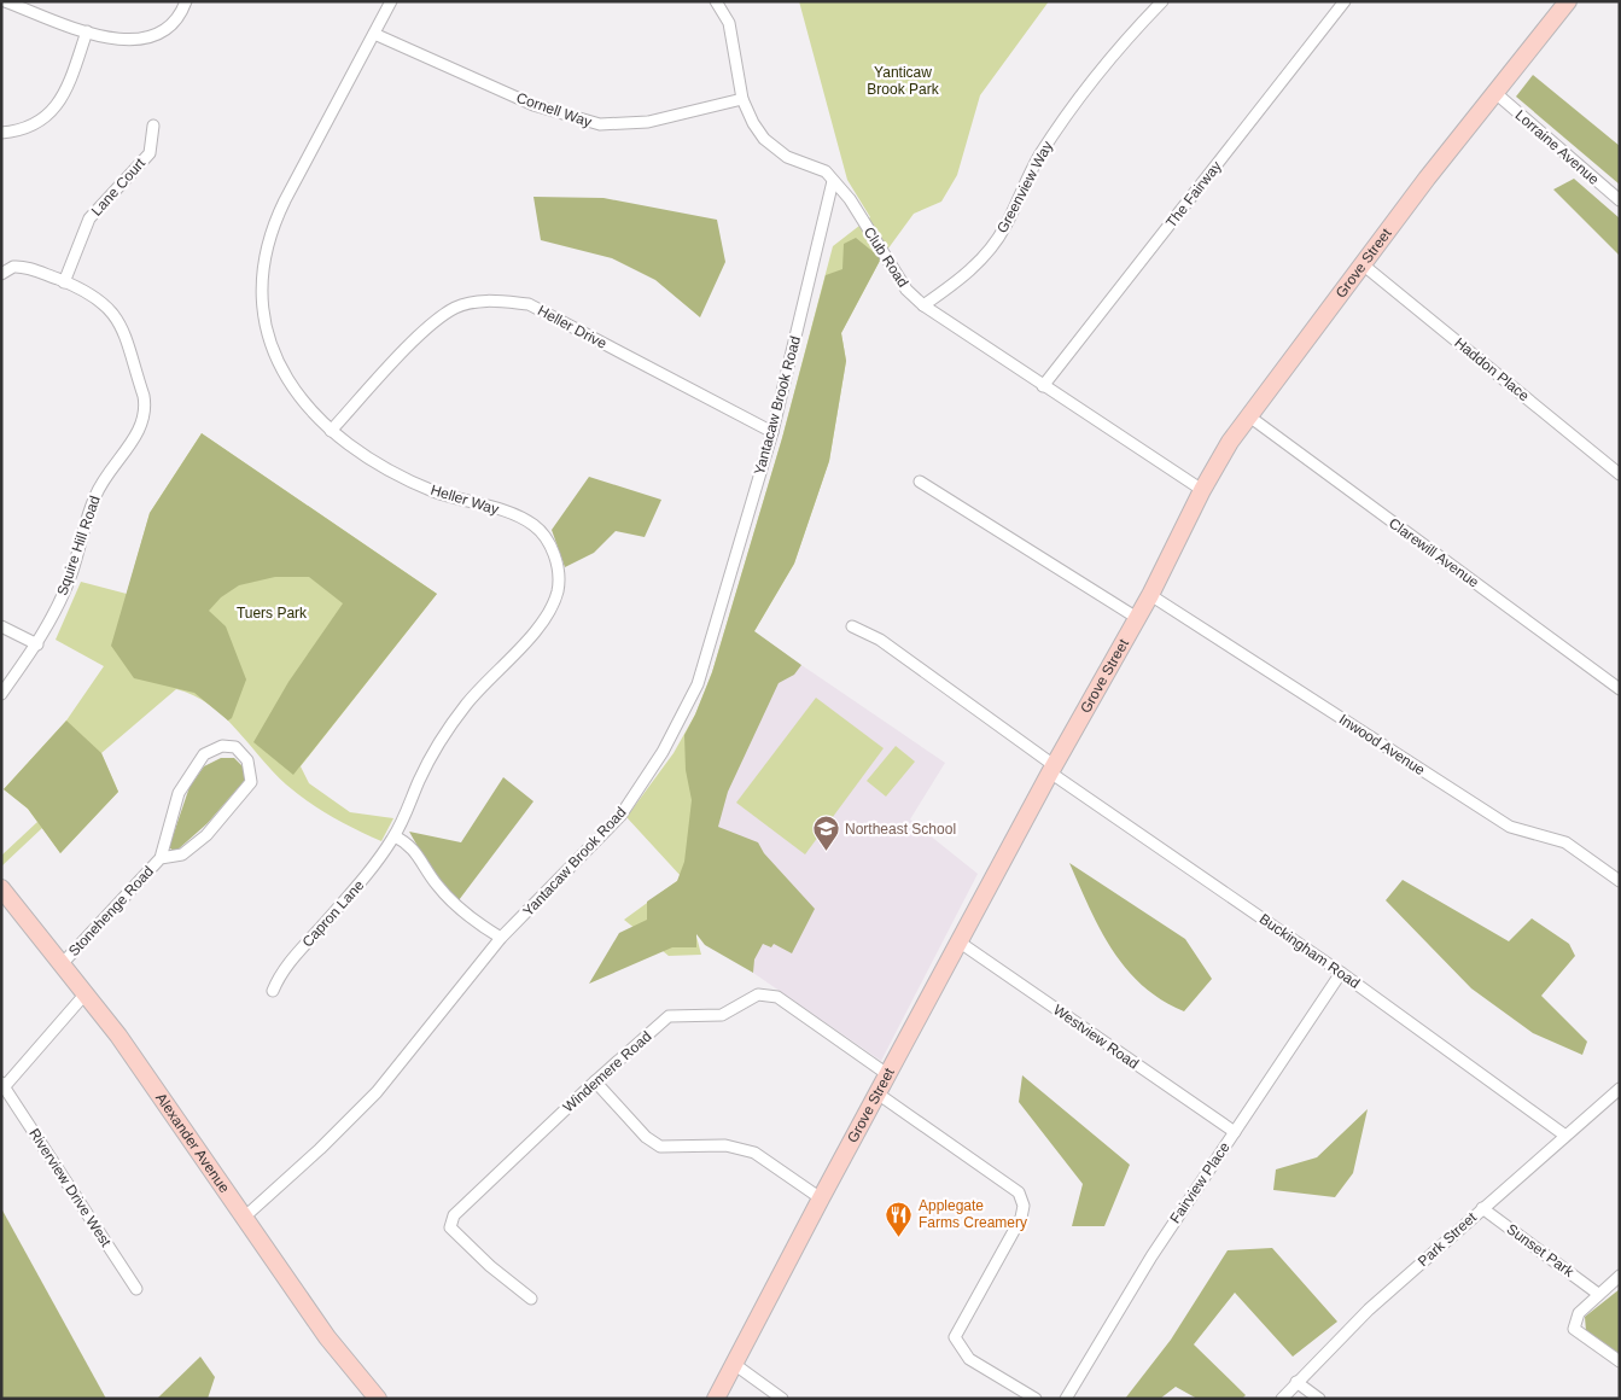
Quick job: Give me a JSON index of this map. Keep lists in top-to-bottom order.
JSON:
{
  "streets": {
    "main road": ["Grove Street", "Alexander Avenue"],
    "street": [
      "Cornell Way",
      "Lorraine Avenue",
      "Lane Court",
      "Greenview Way",
      "The Fairway",
      "Club Road",
      "Heller Drive",
      "Haddon Place",
      "Yantacaw Brook Road",
      "Heller Way",
      "Squire Hill Road",
      "Clarewill Avenue",
      "Inwood Avenue",
      "Stonehenge Road",
      "Capron Lane",
      "Buckingham Road",
      "Westview Road",
      "Windemere Road",
      "Fairview Place",
      "Riverview Drive West",
      "Park Street",
      "Sunset Park"
    ]
  },
  "crossings": [
    ["Cornell Way", "Club Road"],
    ["Cornell Way", "Heller Way"],
    ["Lorraine Avenue", "Grove Street"],
    ["Lane Court", "Squire Hill Road"],
    ["Greenview Way", "Club Road"],
    ["The Fairway", "Club Road"],
    ["Club Road", "Grove Street"],
    ["Club Road", "Yantacaw Brook Road"],
    ["Grove Street", "Haddon Place"],
    ["Grove Street", "Clarewill Avenue"],
    ["Grove Street", "Inwood Avenue"],
    ["Grove Street", "Buckingham Road"],
    ["Grove Street", "Westview Road"],
    ["Grove Street", "Windemere Road"],
    ["Heller Drive", "Yantacaw Brook Road"],
    ["Heller Drive", "Heller Way"],
    ["Yantacaw Brook Road", "Alexander Avenue"],
    ["Heller Way", "Capron Lane"],
    ["Stonehenge Road", "Alexander Avenue"],
    ["Buckingham Road", "Fairview Place"],
    ["Buckingham Road", "Park Street"],
    ["Westview Road", "Fairview Place"],
    ["Park Street", "Sunset Park"]
  ],
  "parks": ["Yanticaw Brook Park", "Tuers Park"],
  "places": {
    "school or university": ["Northeast School"],
    "restaurant": ["Applegate Farms Creamery"]
  }
}
